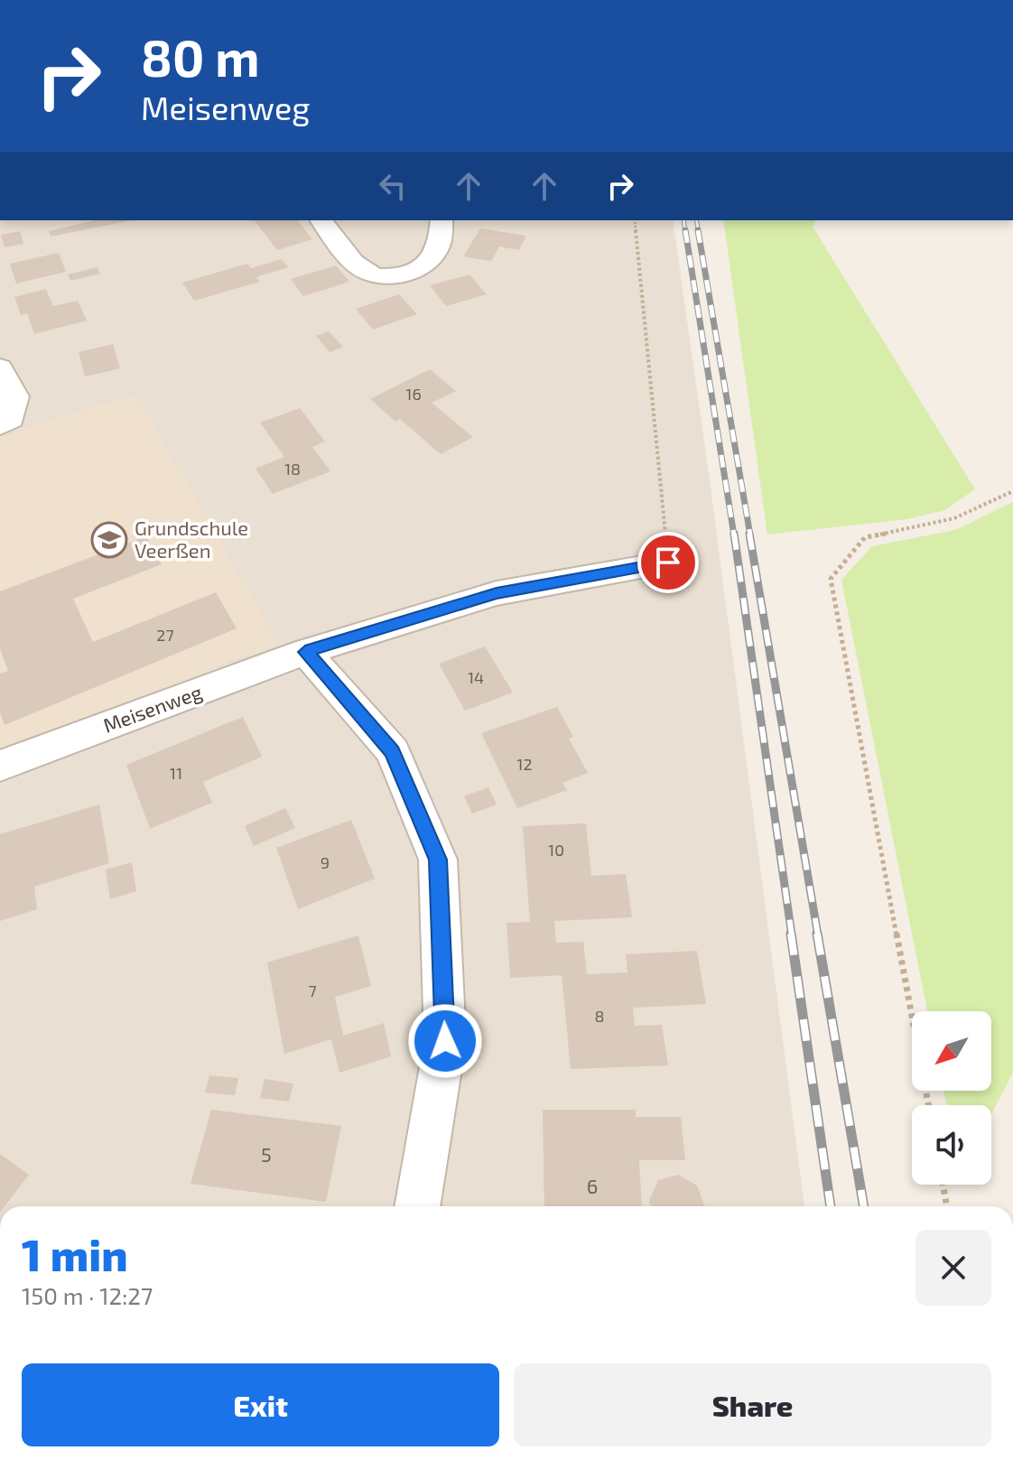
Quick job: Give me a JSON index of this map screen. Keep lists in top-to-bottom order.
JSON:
{
  "streets": {
    "street": ["Meisenweg"]
  },
  "places": {
    "school or university": ["Grundschule Veerßen"]
  },
  "house_numbers": [
    "16",
    "18",
    "27",
    "14",
    "12",
    "11",
    "10",
    "9",
    "7",
    "8",
    "5",
    "6"
  ],
  "north": "bottom left",
  "page": {
    "turn": ["80 m", "Meisenweg"],
    "heading": ["1 min", "150 m · 12:27"],
    "buttons": ["Exit", "Share"]
  }
}
